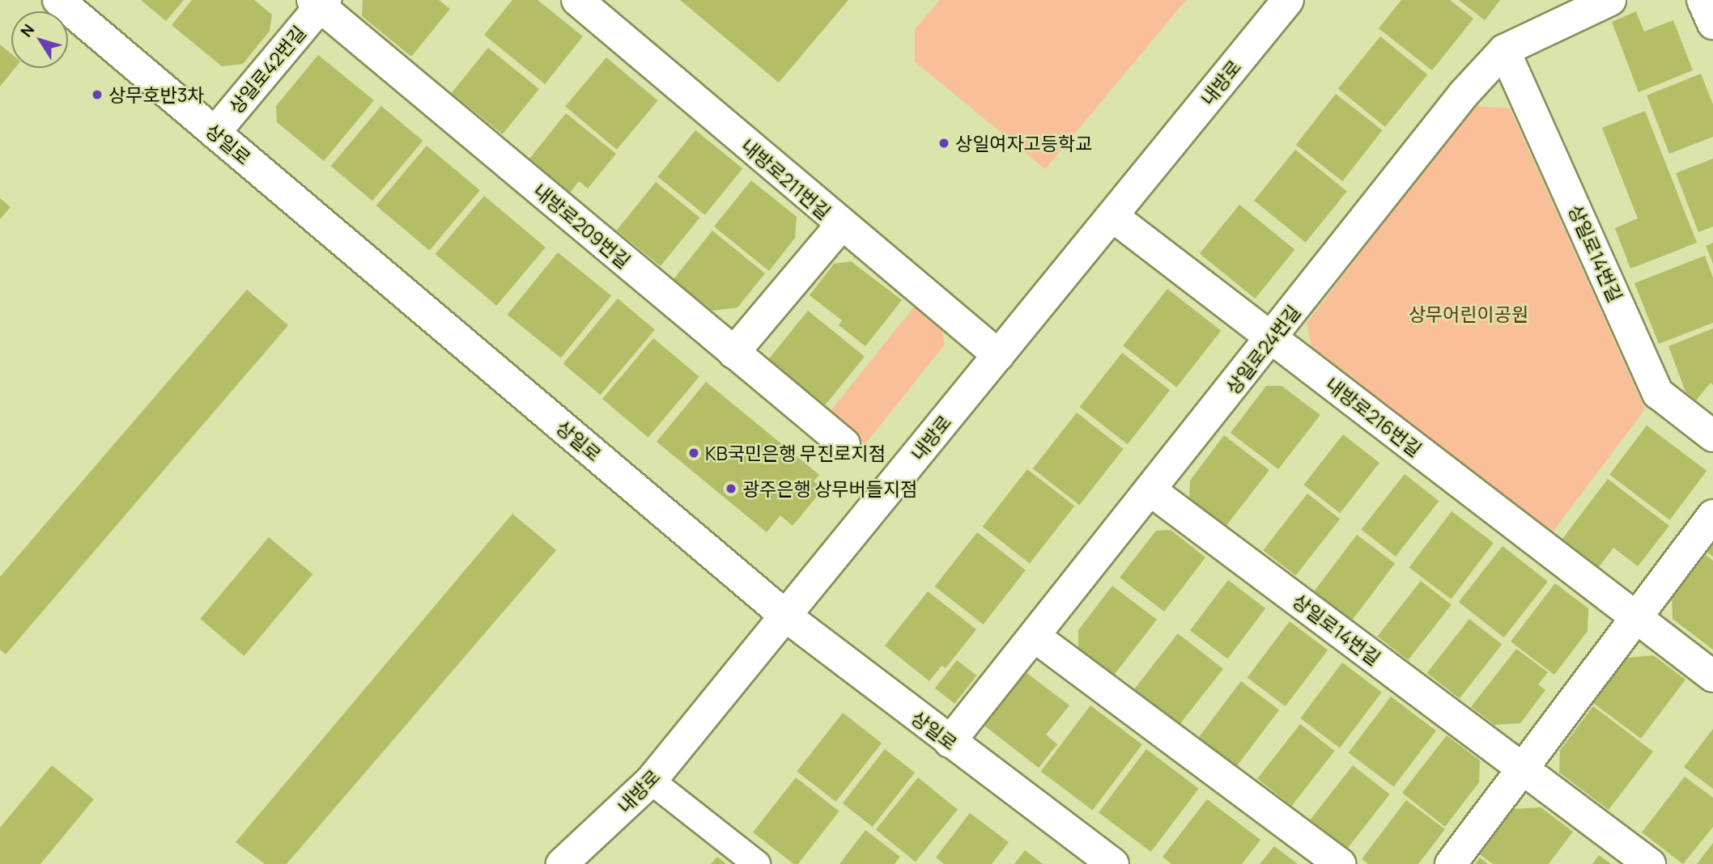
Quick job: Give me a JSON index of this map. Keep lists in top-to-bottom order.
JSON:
{
  "streets": {
    "street": [
      "상일로42번길",
      "내방로",
      "상일로",
      "내방로211번길",
      "내방로209번길",
      "상일로14번길",
      "상일로24번길",
      "내방로216번길"
    ]
  },
  "crossings": [
    ["상일로42번길", "상일로"],
    ["상일로42번길", "내방로209번길"],
    ["내방로", "상일로"],
    ["내방로", "내방로211번길"],
    ["내방로", "내방로216번길"],
    ["상일로", "상일로24번길"],
    ["상일로14번길", "상일로24번길"],
    ["상일로24번길", "내방로216번길"]
  ],
  "parks": ["상무어린이공원"],
  "places": [
    "상무호반3차",
    "상일여자고등학교",
    "KB국민은행 무진로지점",
    "광주은행 상무버들지점"
  ],
  "north": "top left"
}
